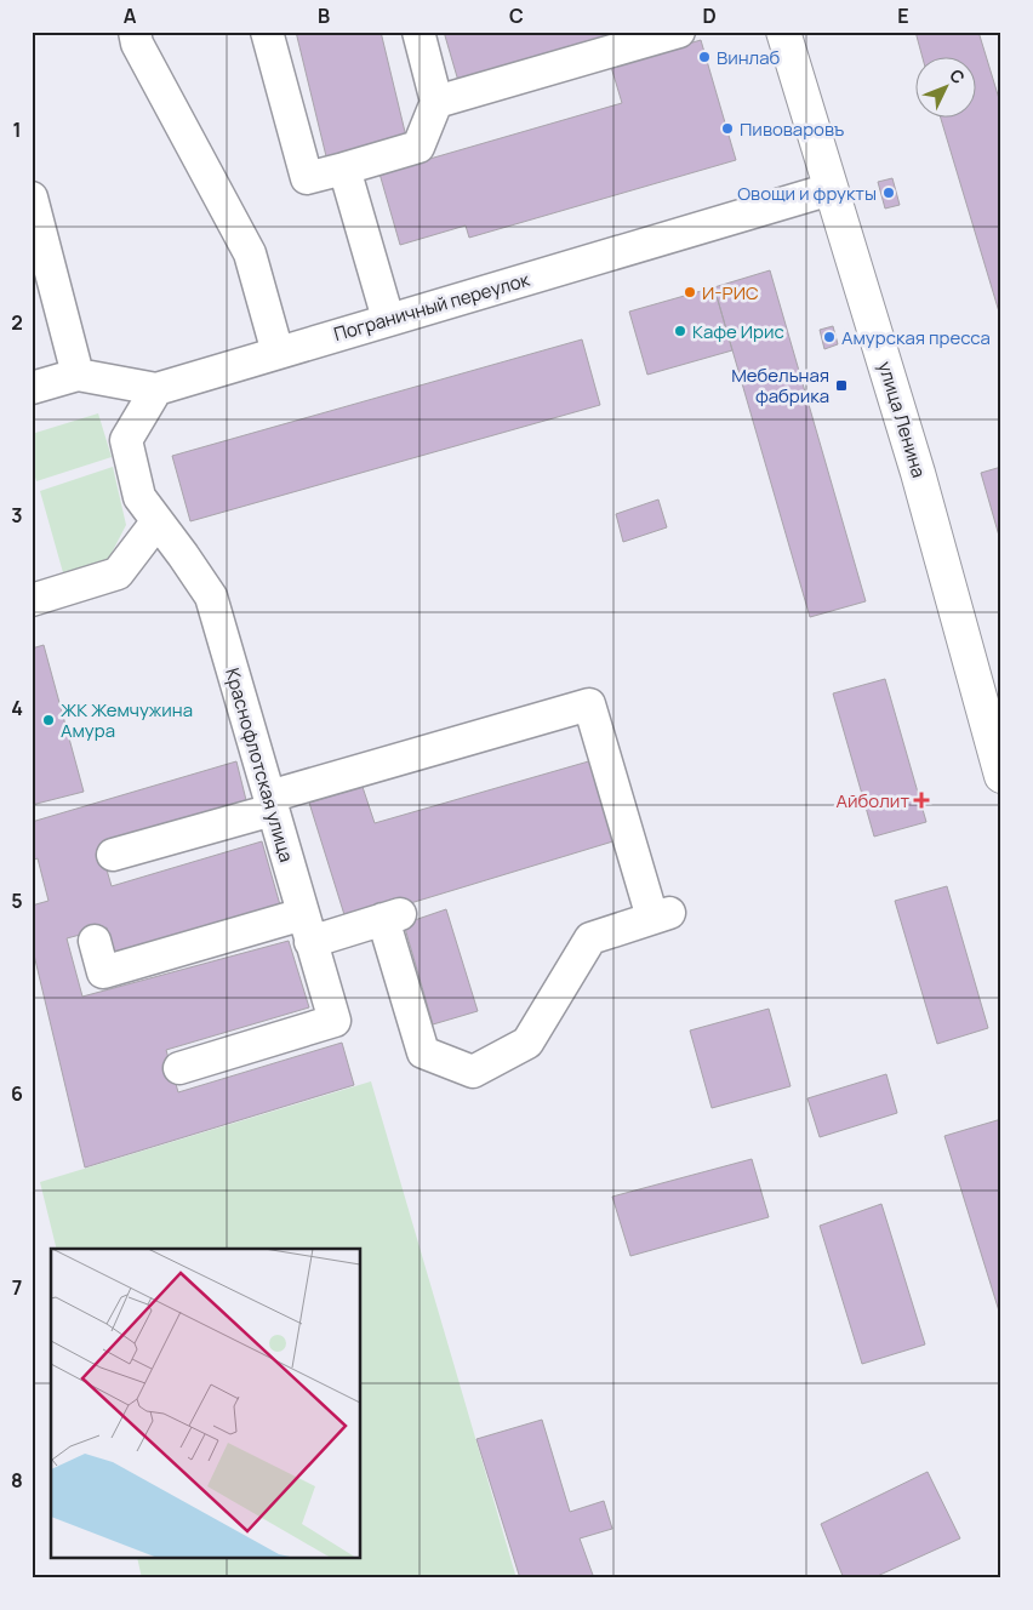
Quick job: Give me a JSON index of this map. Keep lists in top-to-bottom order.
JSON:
{
  "streets": {
    "main road": ["улица Ленина"],
    "street": ["Пограничный переулок", "Краснофлотская улица"]
  },
  "crossings": [
    ["Пограничный переулок", "улица Ленина"],
    ["Пограничный переулок", "Краснофлотская улица"]
  ],
  "places": {
    "other": [
      "Винлаб",
      "Пивоваровъ",
      "Овощи и фрукты",
      "И-РИС",
      "Кафе Ирис",
      "Амурская пресса",
      "ЖК Жемчужина Амура"
    ],
    "transit": ["Мебельная фабрика"],
    "health": ["Айболит"]
  },
  "north": "top right",
  "grid": {
    "columns": [
      "A",
      "B",
      "C",
      "D",
      "E"
    ],
    "rows": [
      "1",
      "2",
      "3",
      "4",
      "5",
      "6",
      "7",
      "8"
    ]
  }
}
